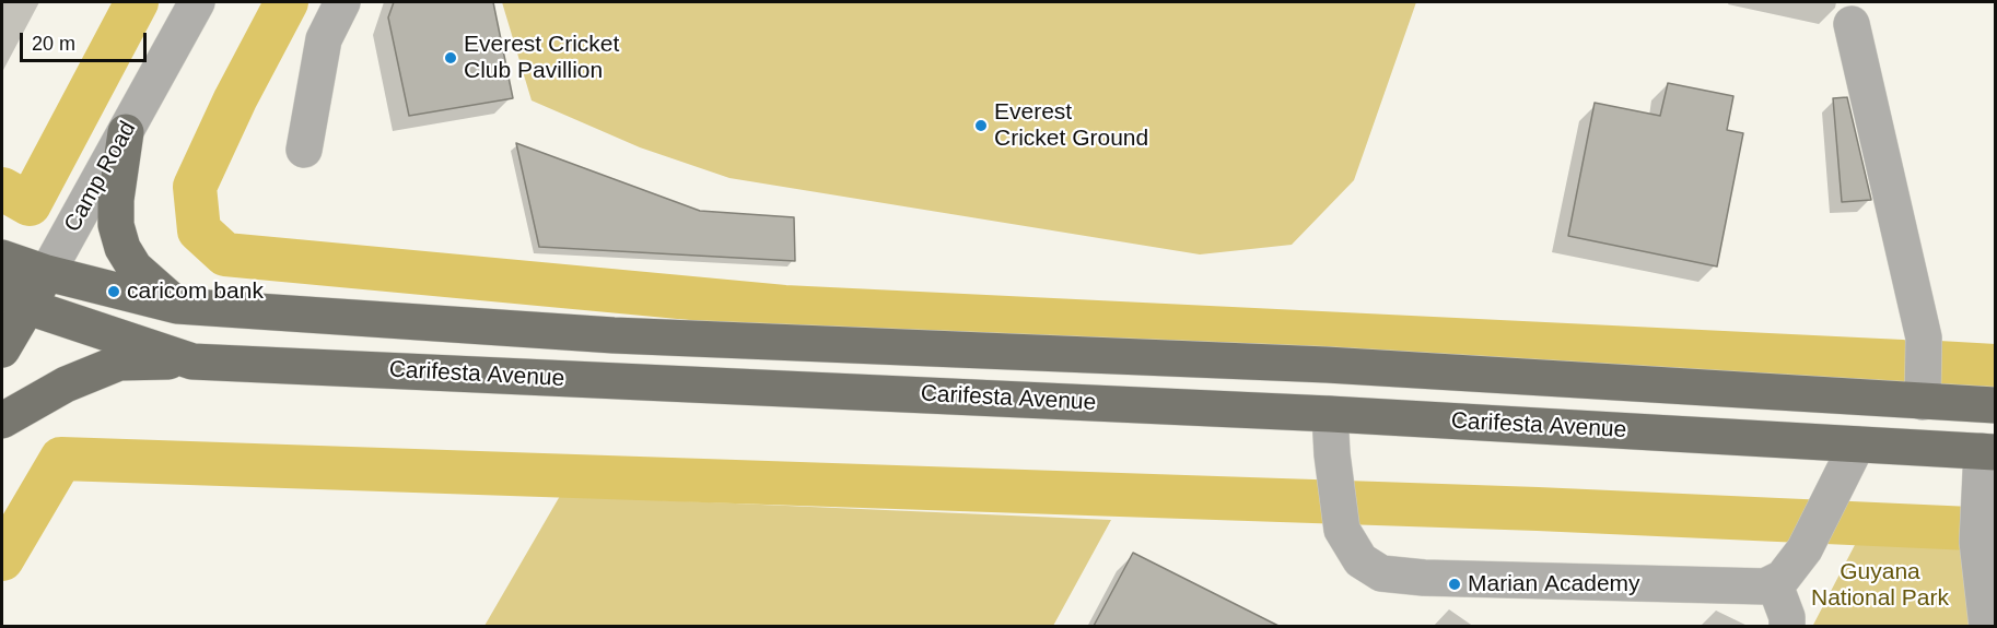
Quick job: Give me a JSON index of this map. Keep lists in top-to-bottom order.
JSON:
{
  "streets": {
    "main road": ["Camp Road", "Carifesta Avenue"]
  },
  "crossings": [
    ["Camp Road", "Carifesta Avenue"]
  ],
  "parks": ["Guyana National Park"],
  "places": [
    "Everest Cricket Club Pavillion",
    "Everest Cricket Ground",
    "caricom bank",
    "Marian Academy"
  ],
  "scale_bar": "20 m"
}
